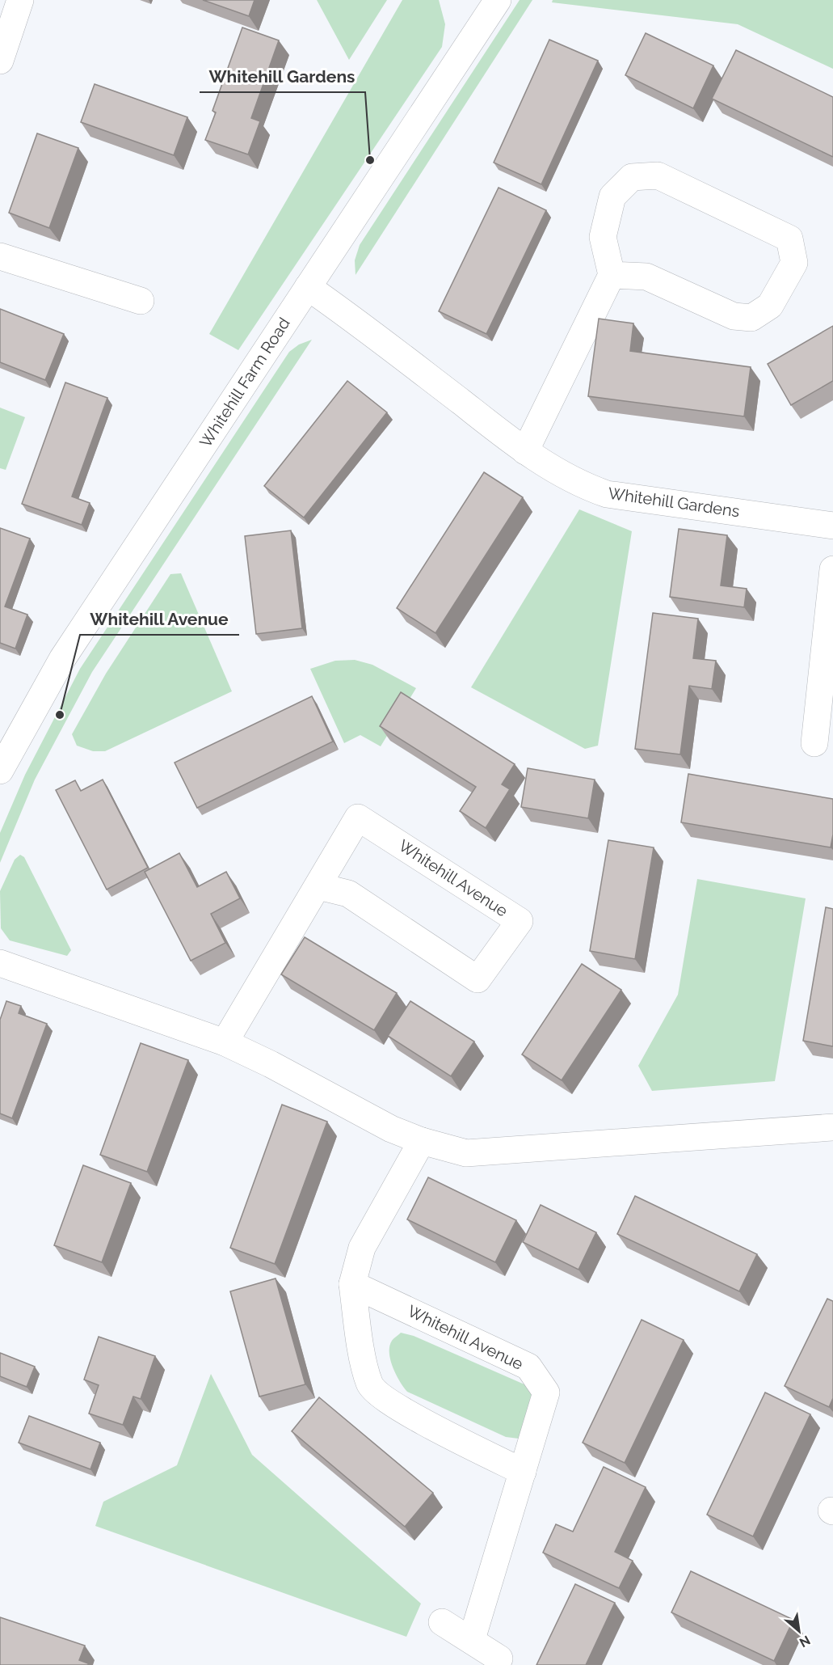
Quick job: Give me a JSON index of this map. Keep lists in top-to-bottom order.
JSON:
{
  "streets": {
    "street": ["Whitehill Farm Road", "Whitehill Gardens", "Whitehill Avenue"]
  },
  "crossings": [
    ["Whitehill Farm Road", "Whitehill Gardens"]
  ],
  "places": ["Whitehill Gardens", "Whitehill Avenue"],
  "north": "bottom right"
}
